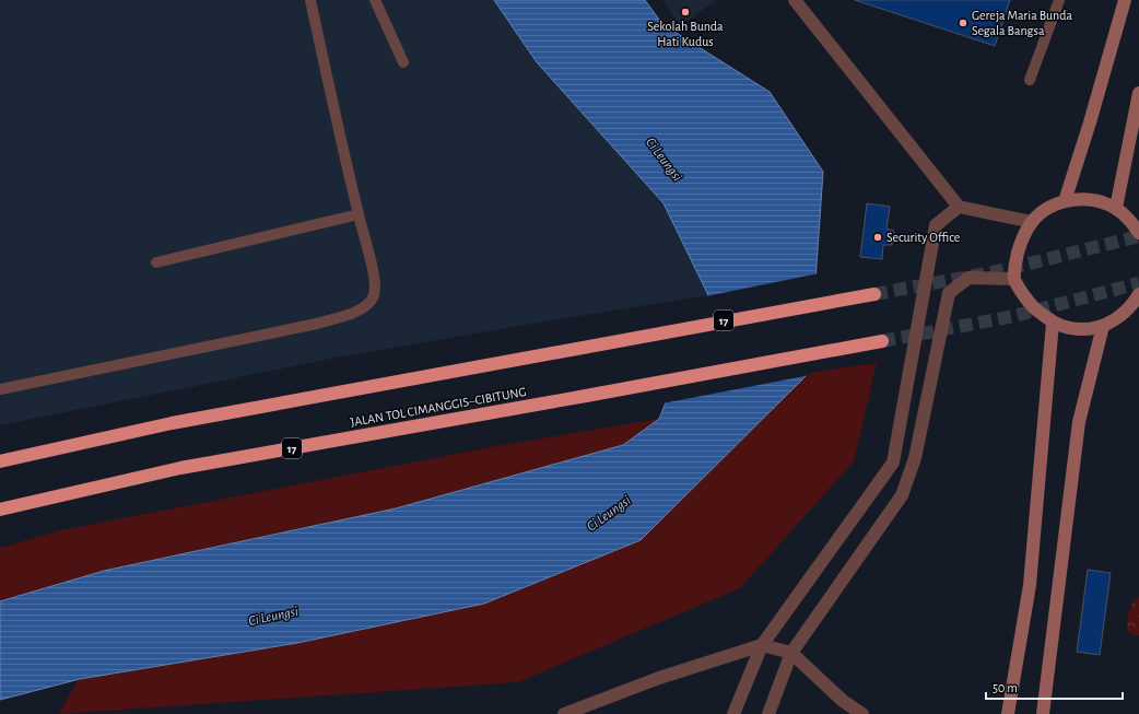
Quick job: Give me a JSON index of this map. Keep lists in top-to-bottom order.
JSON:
{
  "streets": {
    "highway": ["17", "JALAN TOL CIMANGGIS–CIBITUNG"]
  },
  "water": ["Ci Leungsi"],
  "places": ["Sekolah Bunda Hati Kudus", "Gereja Maria Bunda Segala Bangsa", "Security Office"],
  "scale_bar": "50 m"
}
